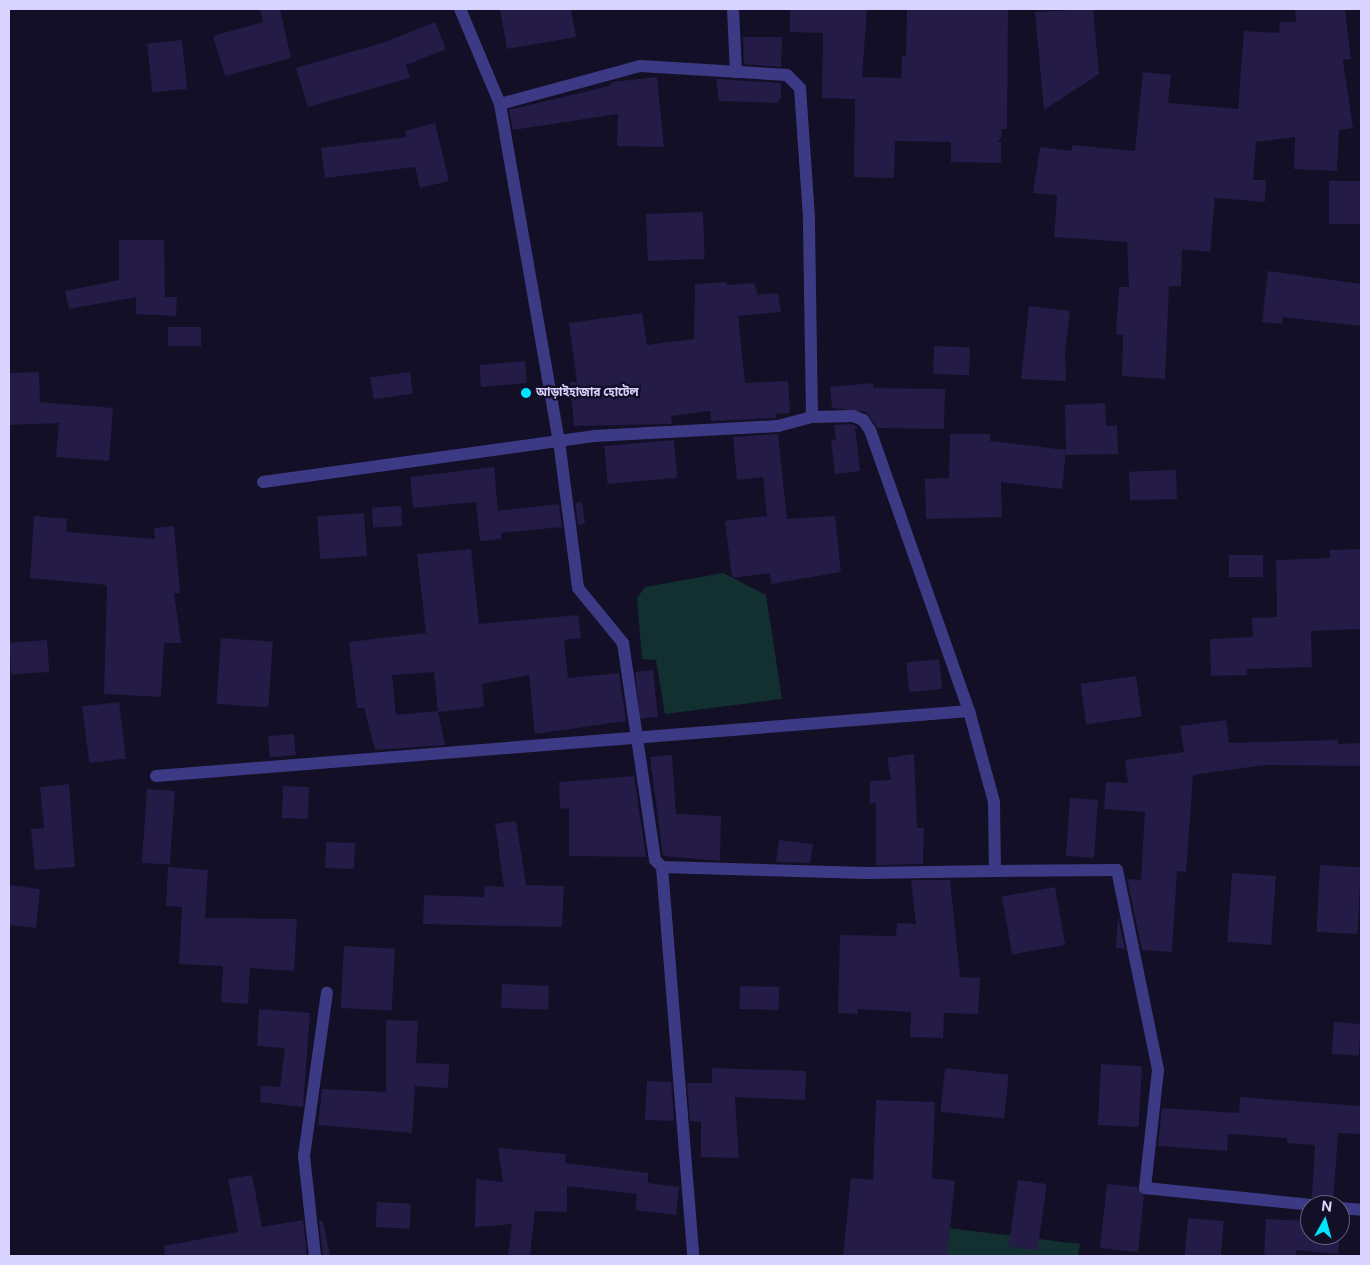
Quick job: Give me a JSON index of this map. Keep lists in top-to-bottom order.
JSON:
{
  "places": ["আড়াইহাজার হোটেল"],
  "north": "top"
}
